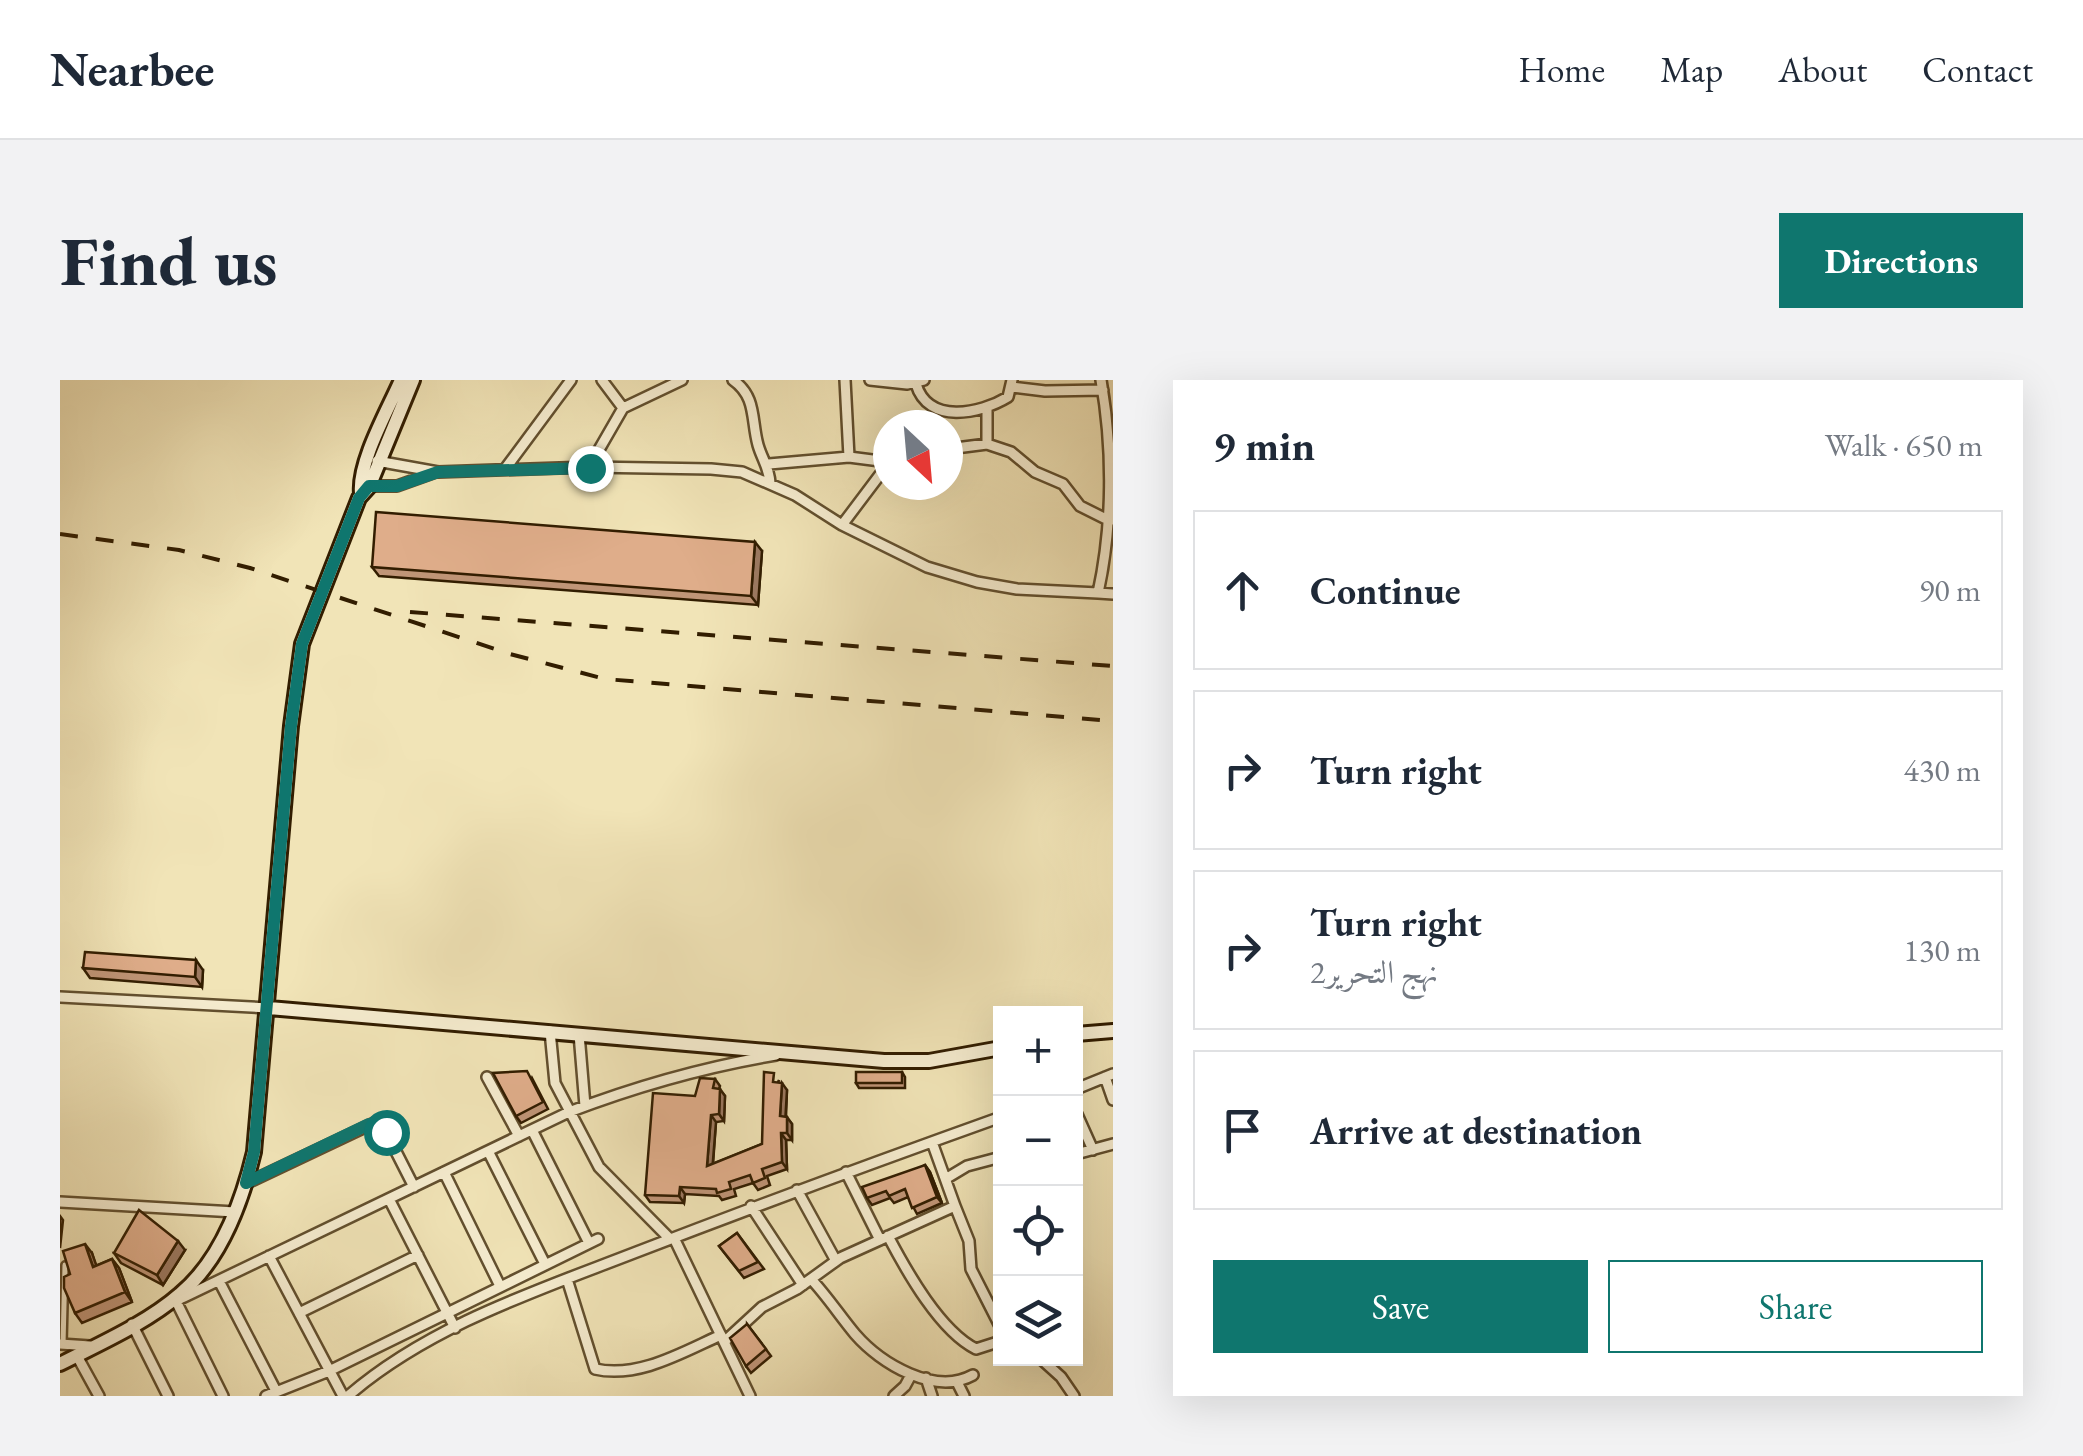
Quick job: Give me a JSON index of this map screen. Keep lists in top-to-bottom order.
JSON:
{
  "north": "bottom right",
  "page": {
    "header": "Nearbee",
    "nav": [
      "Home",
      "Map",
      "About",
      "Contact"
    ],
    "buttons": [
      "Directions",
      ["Save", "Share"]
    ],
    "title": "Find us",
    "heading": ["9 min", "Walk · 650 m"],
    "list": [
      ["Continue", "90 m"],
      ["Turn right", "430 m"],
      ["Turn right", "نهج التحرير2", "130 m"],
      "Arrive at destination"
    ],
    "map_buttons": ["+", "−"]
  }
}
